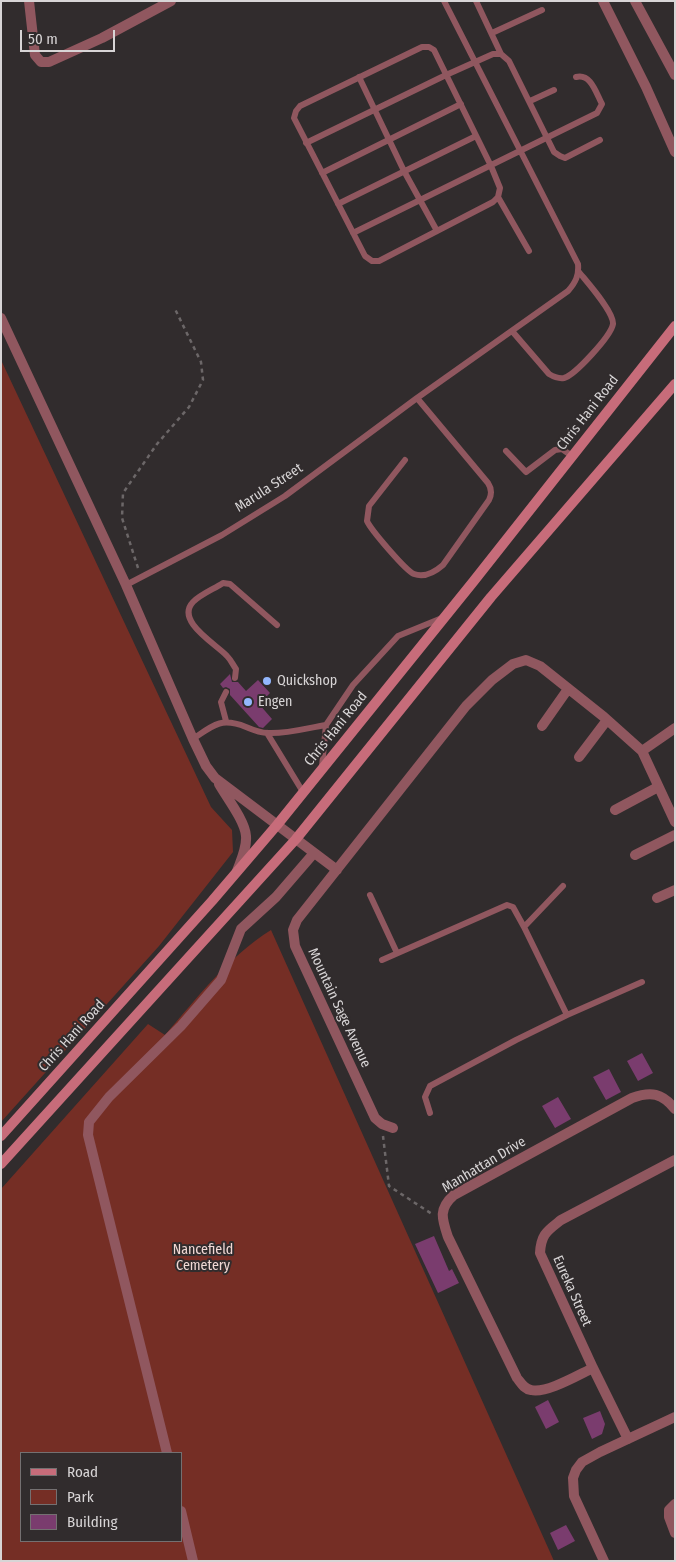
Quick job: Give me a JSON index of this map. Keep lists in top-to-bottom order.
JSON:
{
  "streets": {
    "main road": ["Chris Hani Road"],
    "street": ["Mountain Sage Avenue", "Manhattan Drive", "Eureka Street"],
    "lane": ["Marula Street"]
  },
  "parks": ["Nancefield Cemetery"],
  "places": ["Quickshop", "Engen"],
  "legend": ["Road", "Park", "Building"],
  "scale_bar": "50 m"
}
